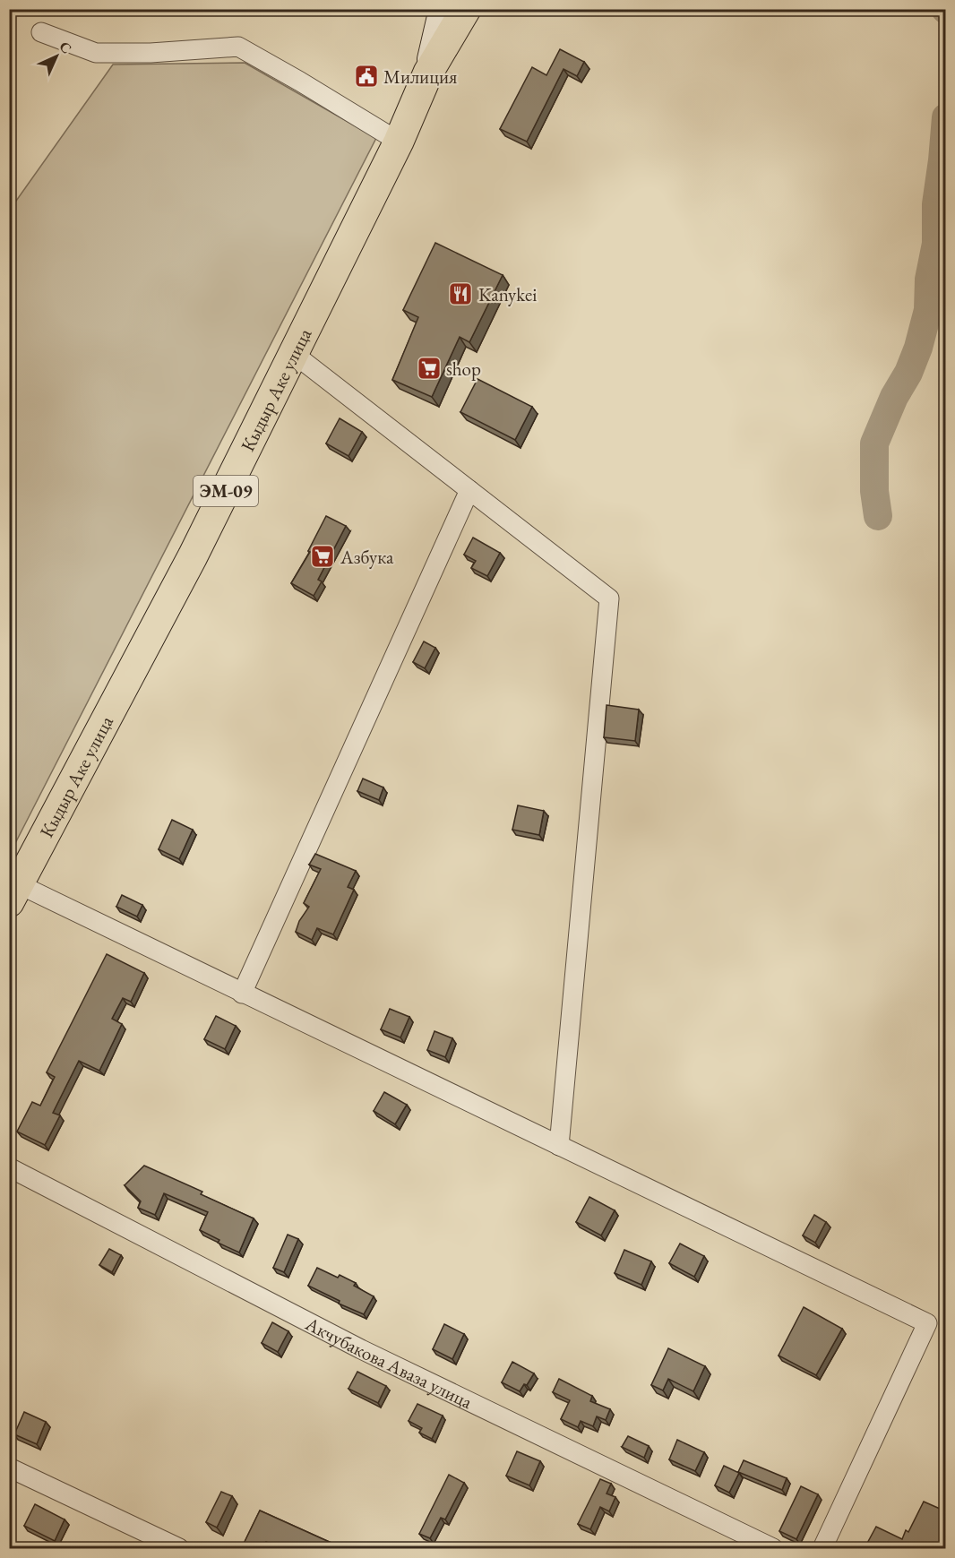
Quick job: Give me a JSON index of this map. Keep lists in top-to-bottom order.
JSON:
{
  "streets": {
    "highway": ["Кыдыр Аке улица", "ЭМ-09"],
    "street": ["Акчубакова Аваза улица"]
  },
  "crossings": [
    ["Кыдыр Аке улица", "ЭМ-09"]
  ],
  "places": {
    "public building": ["Милиция"],
    "restaurant": ["Kanykei"],
    "supermarket": ["shop", "Азбука"]
  },
  "north": "top right"
}
